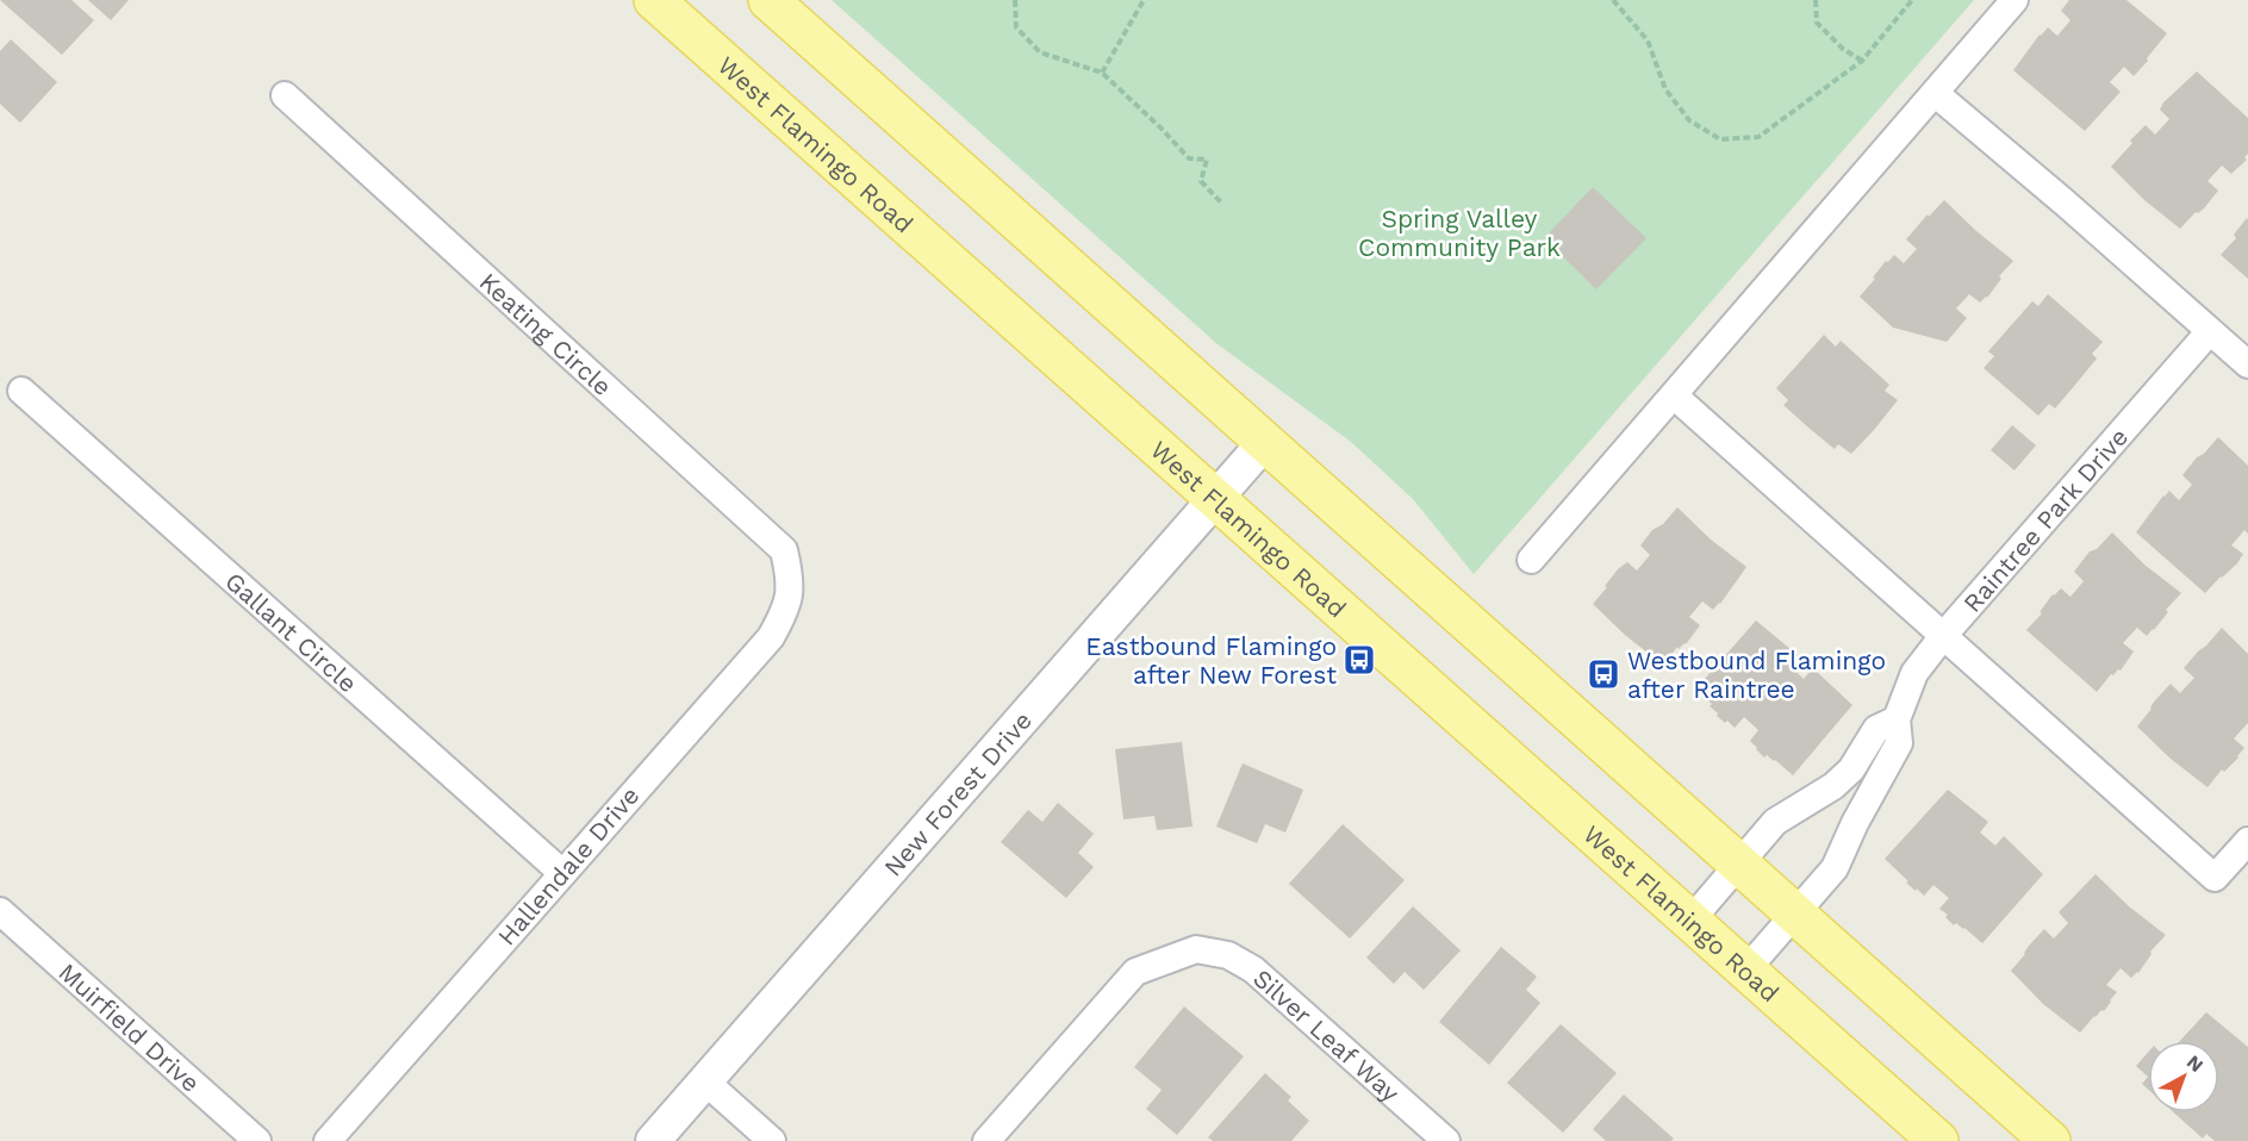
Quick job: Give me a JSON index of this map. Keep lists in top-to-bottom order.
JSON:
{
  "streets": {
    "main road": ["West Flamingo Road"],
    "street": [
      "Keating Circle",
      "Raintree Park Drive",
      "Gallant Circle",
      "New Forest Drive",
      "Hallendale Drive",
      "Muirfield Drive",
      "Silver Leaf Way"
    ]
  },
  "crossings": [
    ["West Flamingo Road", "Raintree Park Drive"],
    ["West Flamingo Road", "New Forest Drive"],
    ["Keating Circle", "Hallendale Drive"],
    ["Gallant Circle", "Hallendale Drive"]
  ],
  "parks": ["Spring Valley Community Park"],
  "places": {
    "bus stop": ["Eastbound Flamingo after New Forest", "Westbound Flamingo after Raintree"]
  },
  "north": "top right"
}
